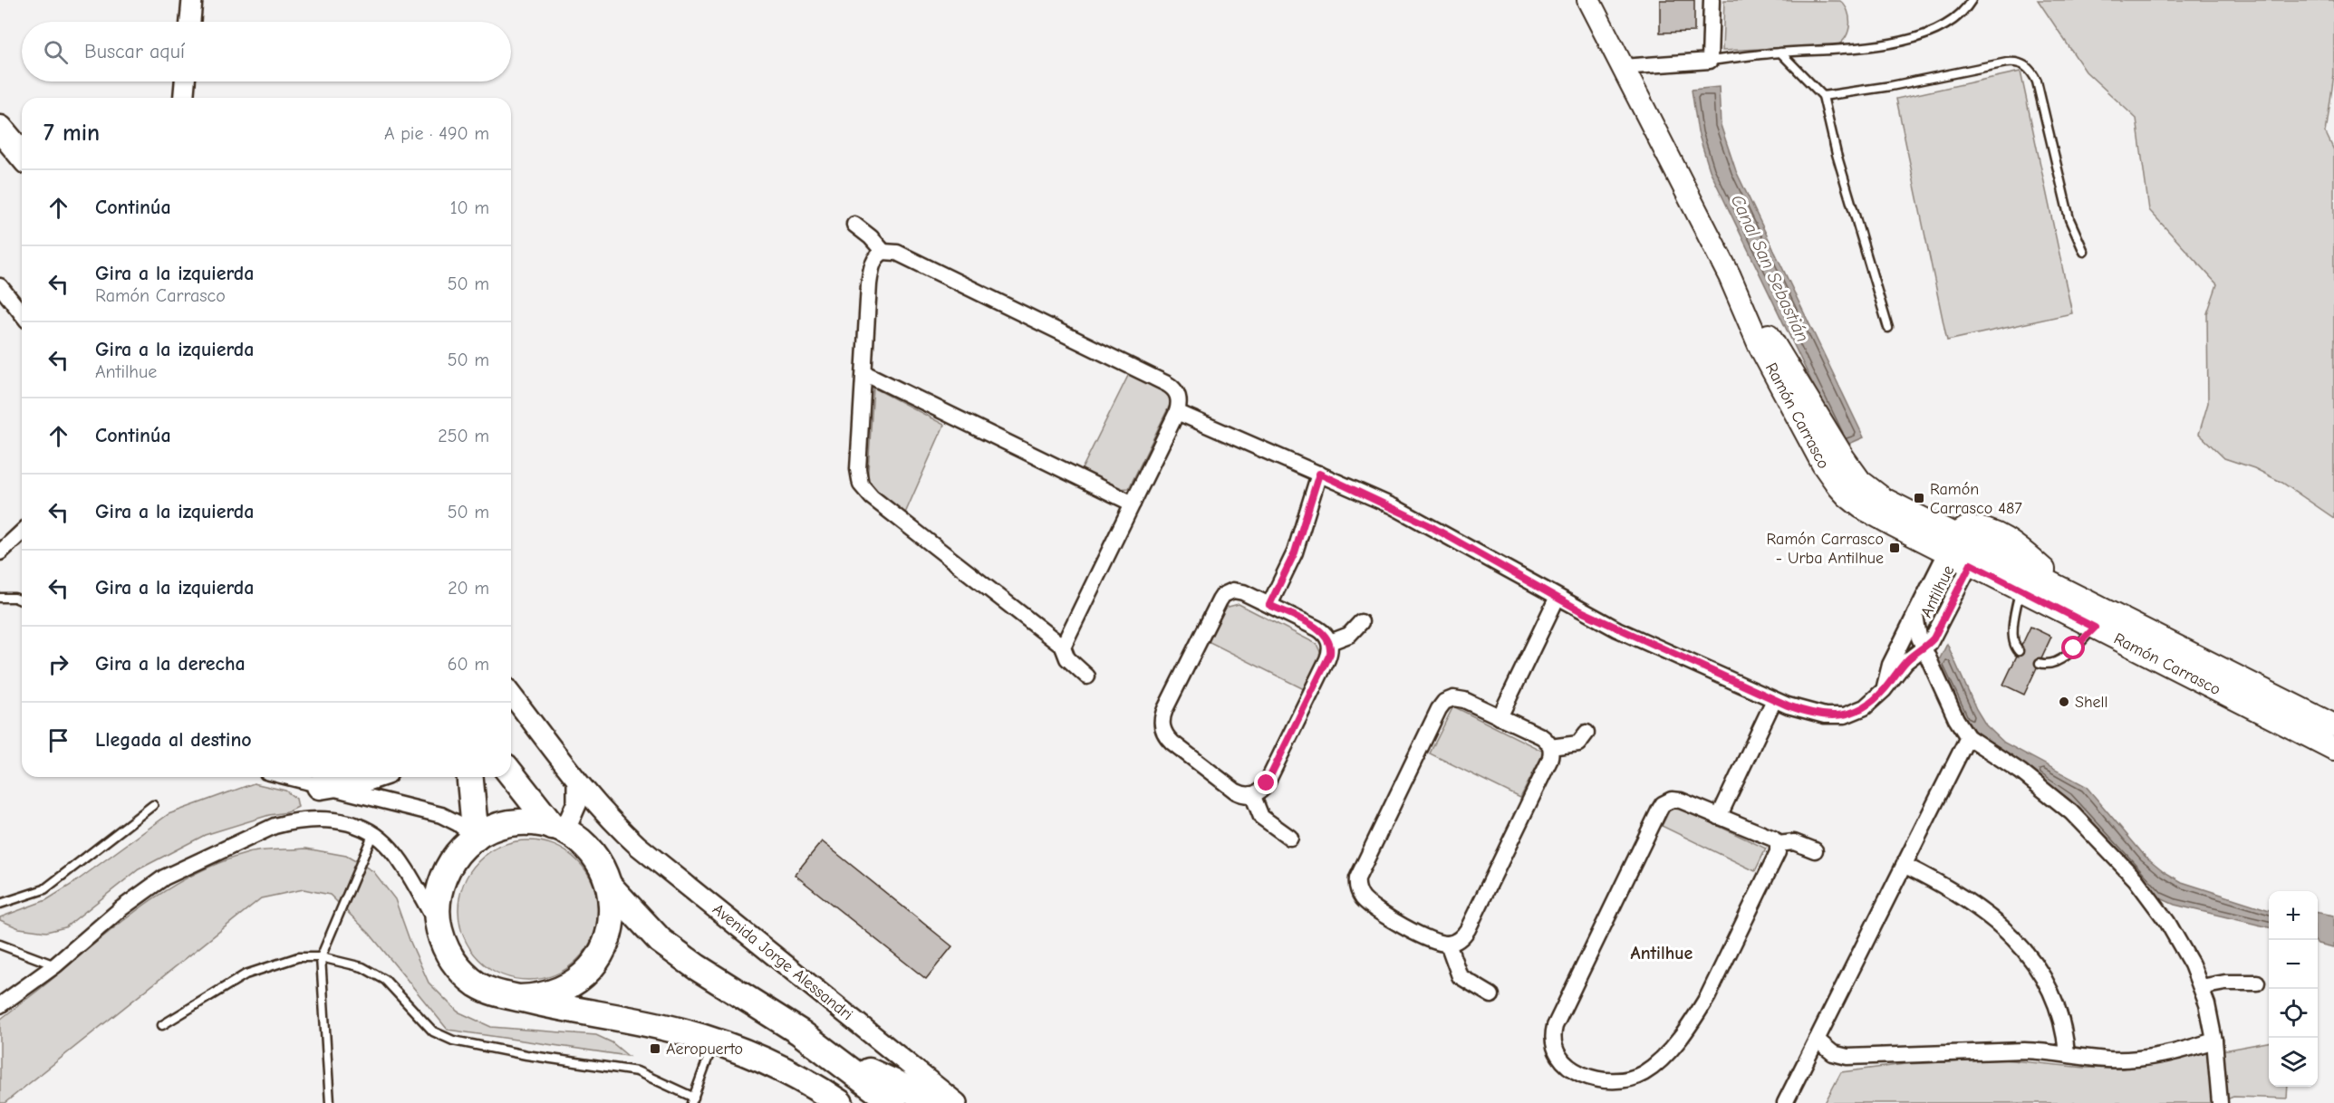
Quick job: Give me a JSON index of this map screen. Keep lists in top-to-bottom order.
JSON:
{
  "streets": {
    "main road": ["Ramón Carrasco"],
    "street": ["Antilhue", "Avenida Jorge Alessandri"]
  },
  "crossings": [
    ["Ramón Carrasco", "Antilhue"]
  ],
  "districts": ["Antilhue"],
  "water": ["Canal San Sebastián"],
  "places": {
    "transit": ["Ramón Carrasco 487", "Ramón Carrasco - Urba Antilhue", "Aeropuerto"],
    "other": ["Shell"]
  },
  "page": {
    "search": "Buscar aquí",
    "heading": ["7 min", "A pie · 490 m"],
    "list": [
      ["Continúa", "10 m"],
      ["Gira a la izquierda", "Ramón Carrasco", "50 m"],
      ["Gira a la izquierda", "Antilhue", "50 m"],
      ["Continúa", "250 m"],
      ["Gira a la izquierda", "50 m"],
      ["Gira a la izquierda", "20 m"],
      ["Gira a la derecha", "60 m"],
      "Llegada al destino"
    ],
    "map_buttons": ["+", "−"]
  }
}
